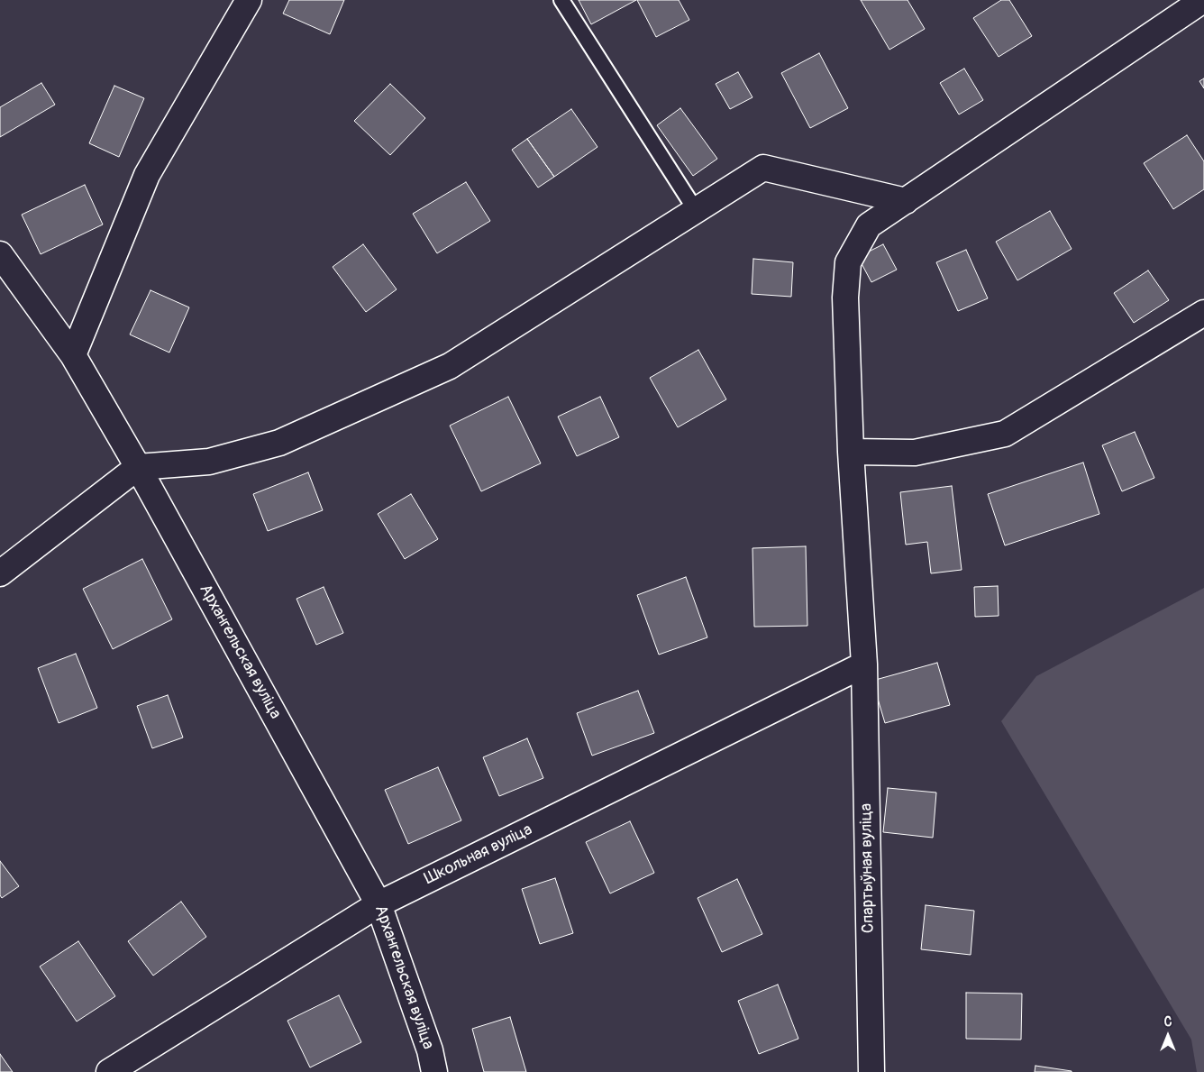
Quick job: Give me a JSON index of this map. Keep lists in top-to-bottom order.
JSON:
{
  "streets": {
    "street": ["Архангельская вуліца", "Школьная вуліца", "Спартыўная вуліца"]
  },
  "crossings": [
    ["Архангельская вуліца", "Школьная вуліца"],
    ["Школьная вуліца", "Спартыўная вуліца"]
  ],
  "north": "top"
}
